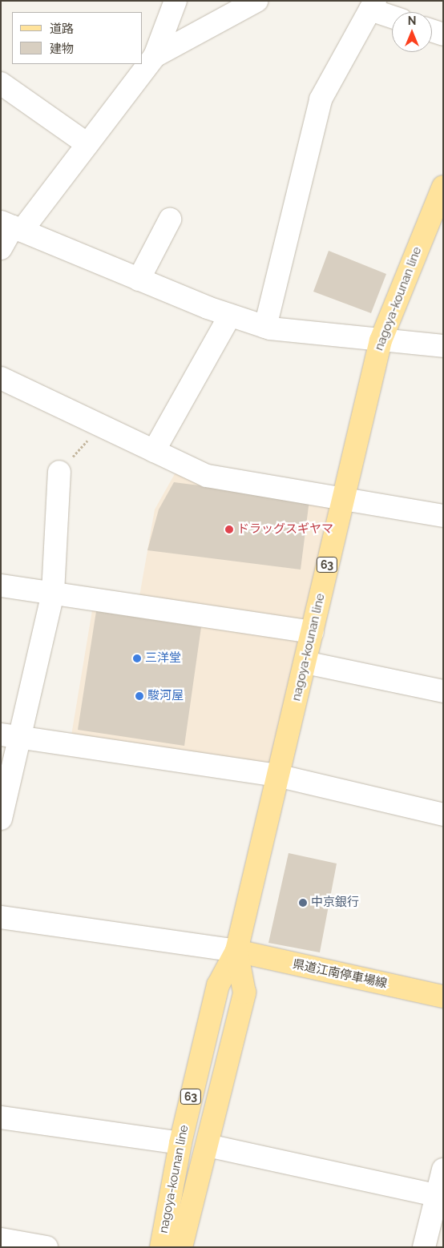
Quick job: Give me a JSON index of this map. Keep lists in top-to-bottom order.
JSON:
{
  "streets": {
    "main road": ["nagoya-kounan line", "63", "県道江南停車場線"]
  },
  "crossings": [
    ["nagoya-kounan line", "県道江南停車場線"]
  ],
  "places": [
    "ドラッグスギヤマ",
    "三洋堂",
    "駿河屋",
    "中京銀行"
  ],
  "legend": ["道路", "建物"],
  "north": "top"
}
